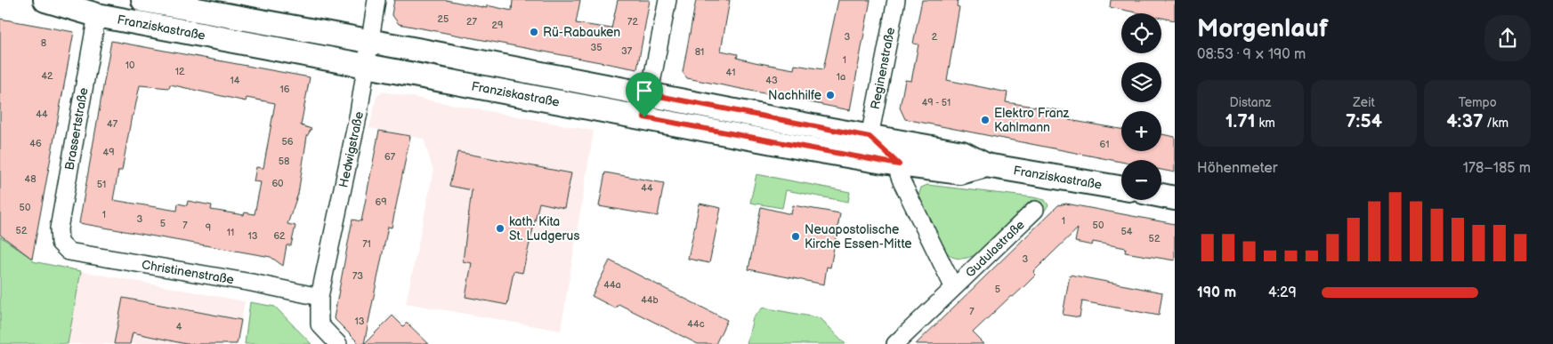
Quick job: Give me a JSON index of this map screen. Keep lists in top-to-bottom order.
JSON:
{
  "streets": {
    "main road": ["Franziskastraße"],
    "street": [
      "Reginenstraße",
      "Brassertstraße",
      "Hedwigstraße",
      "Gudulastraße",
      "Christinenstraße"
    ]
  },
  "crossings": [
    ["Franziskastraße", "Reginenstraße"],
    ["Franziskastraße", "Brassertstraße"],
    ["Franziskastraße", "Hedwigstraße"],
    ["Franziskastraße", "Gudulastraße"],
    ["Brassertstraße", "Christinenstraße"],
    ["Hedwigstraße", "Christinenstraße"]
  ],
  "places": [
    "Rü-Rabauken",
    "Nachhilfe",
    "Elektro Franz Kahlmann",
    "kath. Kita St. Ludgerus",
    "Neuapostolische Kirche Essen-Mitte"
  ],
  "house_numbers": [
    "25",
    "27",
    "72",
    "29",
    "3",
    "2",
    "8",
    "35",
    "37",
    "81",
    "1",
    "10",
    "12",
    "41",
    "42",
    "1a",
    "14",
    "43",
    "16",
    "49 - 51",
    "44",
    "47",
    "56",
    "46",
    "61",
    "49",
    "67",
    "58",
    "48",
    "60",
    "51",
    "44",
    "69",
    "50",
    "1",
    "3",
    "1",
    "5",
    "7",
    "50",
    "9",
    "52",
    "54",
    "11",
    "13",
    "62",
    "52",
    "71",
    "3",
    "73",
    "44a",
    "5",
    "44b",
    "7",
    "13",
    "44c",
    "4"
  ],
  "page": {
    "heading": ["Morgenlauf", "08:53 · 9 × 190 m"],
    "map_buttons": ["+", "−"],
    "stats": [
      ["Distanz", "1.71 km"],
      ["Zeit", "7:54"],
      ["Tempo", "4:37 /km"]
    ],
    "chart": ["Höhenmeter", "178–185 m"],
    "list": [
      {
        "name": "190 m",
        "note": "4:29"
      }
    ]
  }
}
